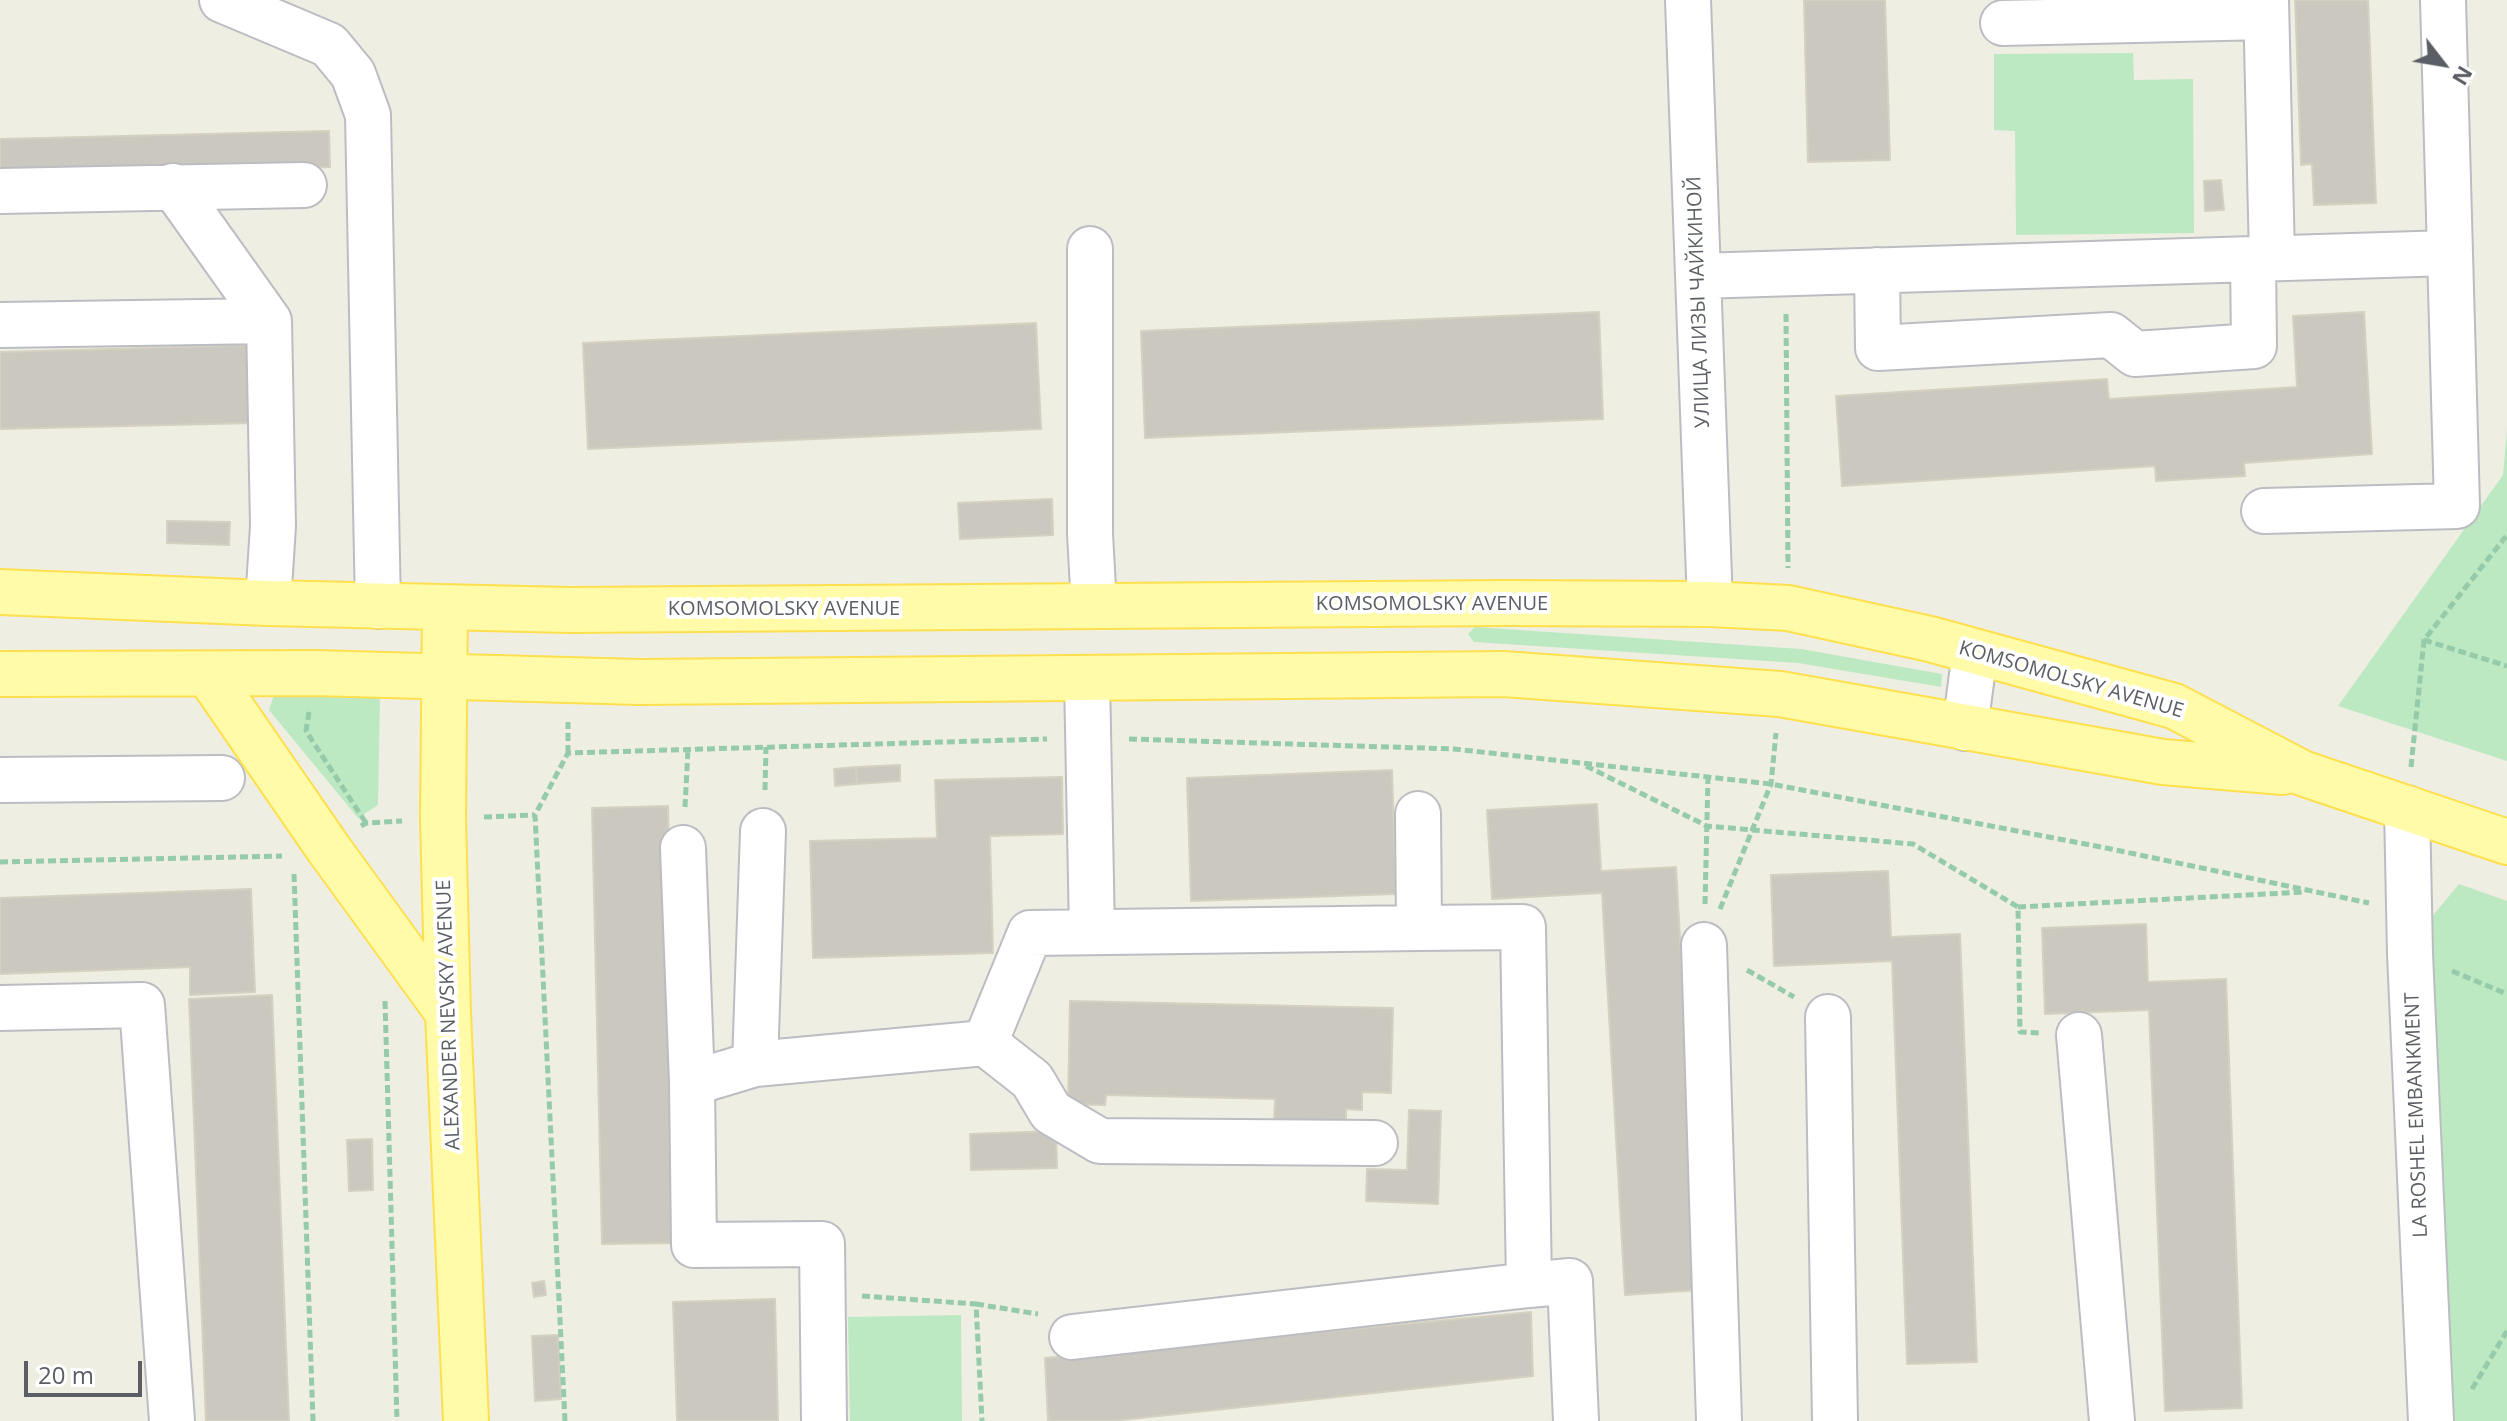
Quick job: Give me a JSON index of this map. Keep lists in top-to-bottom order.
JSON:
{
  "streets": {
    "main road": ["KOMSOMOLSKY AVENUE", "ALEXANDER NEVSKY AVENUE"],
    "street": ["УЛИЦА ЛИЗЫ ЧАЙКИНОЙ", "LA ROSHEL EMBANKMENT"]
  },
  "crossings": [
    ["УЛИЦА ЛИЗЫ ЧАЙКИНОЙ", "KOMSOMOLSKY AVENUE"],
    ["KOMSOMOLSKY AVENUE", "ALEXANDER NEVSKY AVENUE"]
  ],
  "scale_bar": "20 m",
  "north": "bottom right"
}
